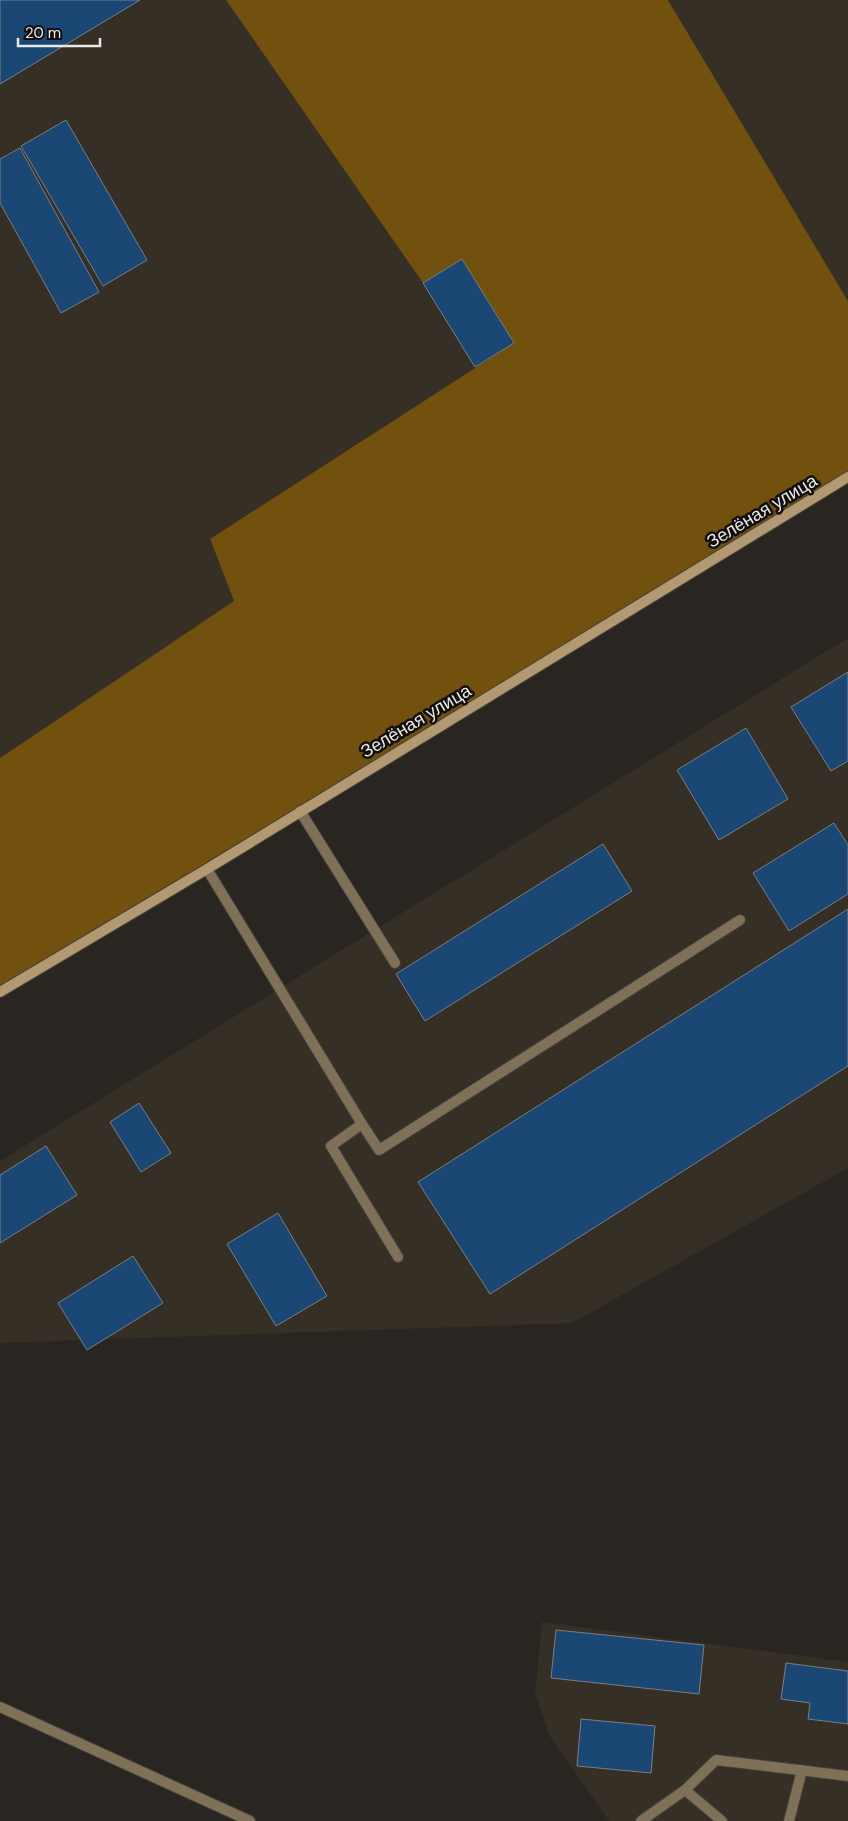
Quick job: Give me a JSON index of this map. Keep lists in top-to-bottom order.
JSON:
{
  "streets": {
    "street": ["Зелёная улица"]
  },
  "scale_bar": "20 m"
}
